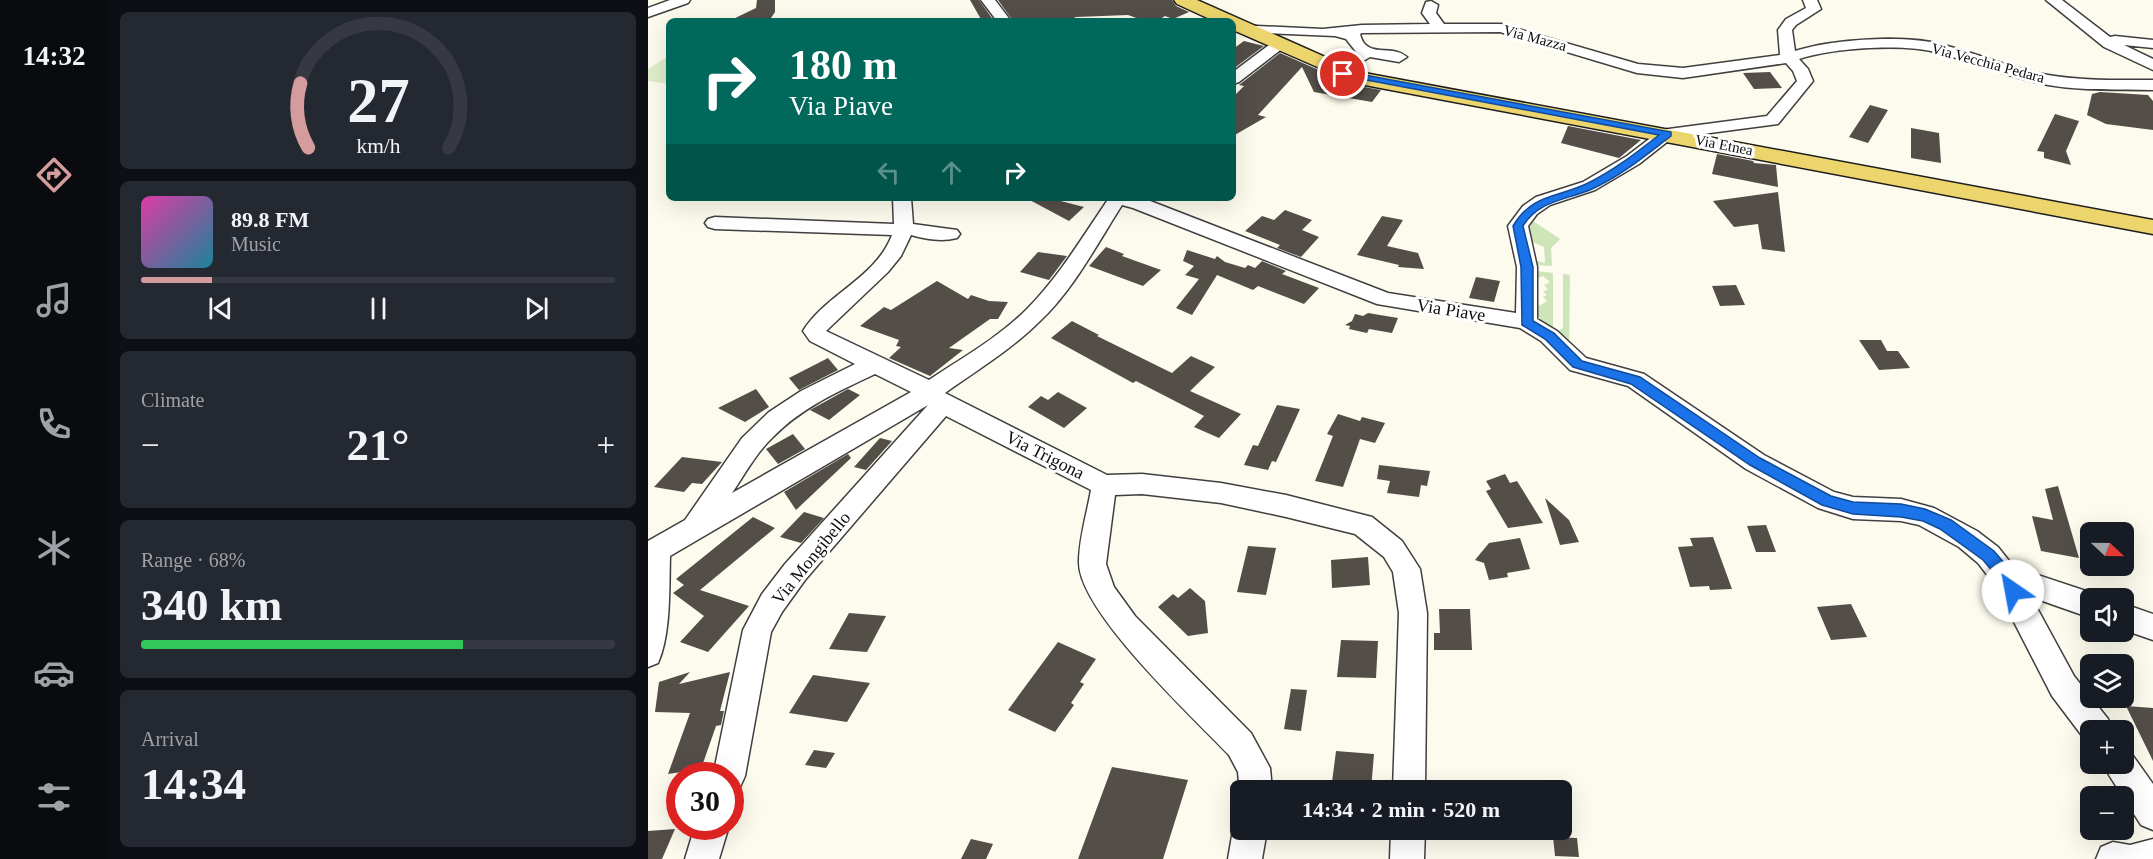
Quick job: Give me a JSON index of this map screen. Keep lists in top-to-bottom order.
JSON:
{
  "streets": {
    "main road": ["Via Etnea"],
    "street": [
      "Via Mazza",
      "Via Vecchia Pedara",
      "Via Piave",
      "Via Trigona",
      "Via Mongibello"
    ]
  },
  "crossings": [
    ["Via Mazza", "Via Vecchia Pedara"],
    ["Via Trigona", "Via Mongibello"]
  ],
  "north": "right",
  "page": {
    "tabs": "14:32",
    "turn": ["180 m", "Via Piave"],
    "song": ["89.8 FM", "Music"],
    "tile": [
      "Climate",
      ["Range · 68%", "340 km"],
      ["Arrival", "14:34"]
    ],
    "heat": ["−", "21°", "+"],
    "map_buttons": ["+", "−"],
    "limit": "30",
    "trip": "14:34 · 2 min · 520 m",
    "gauge": ["27", "km/h"]
  }
}
